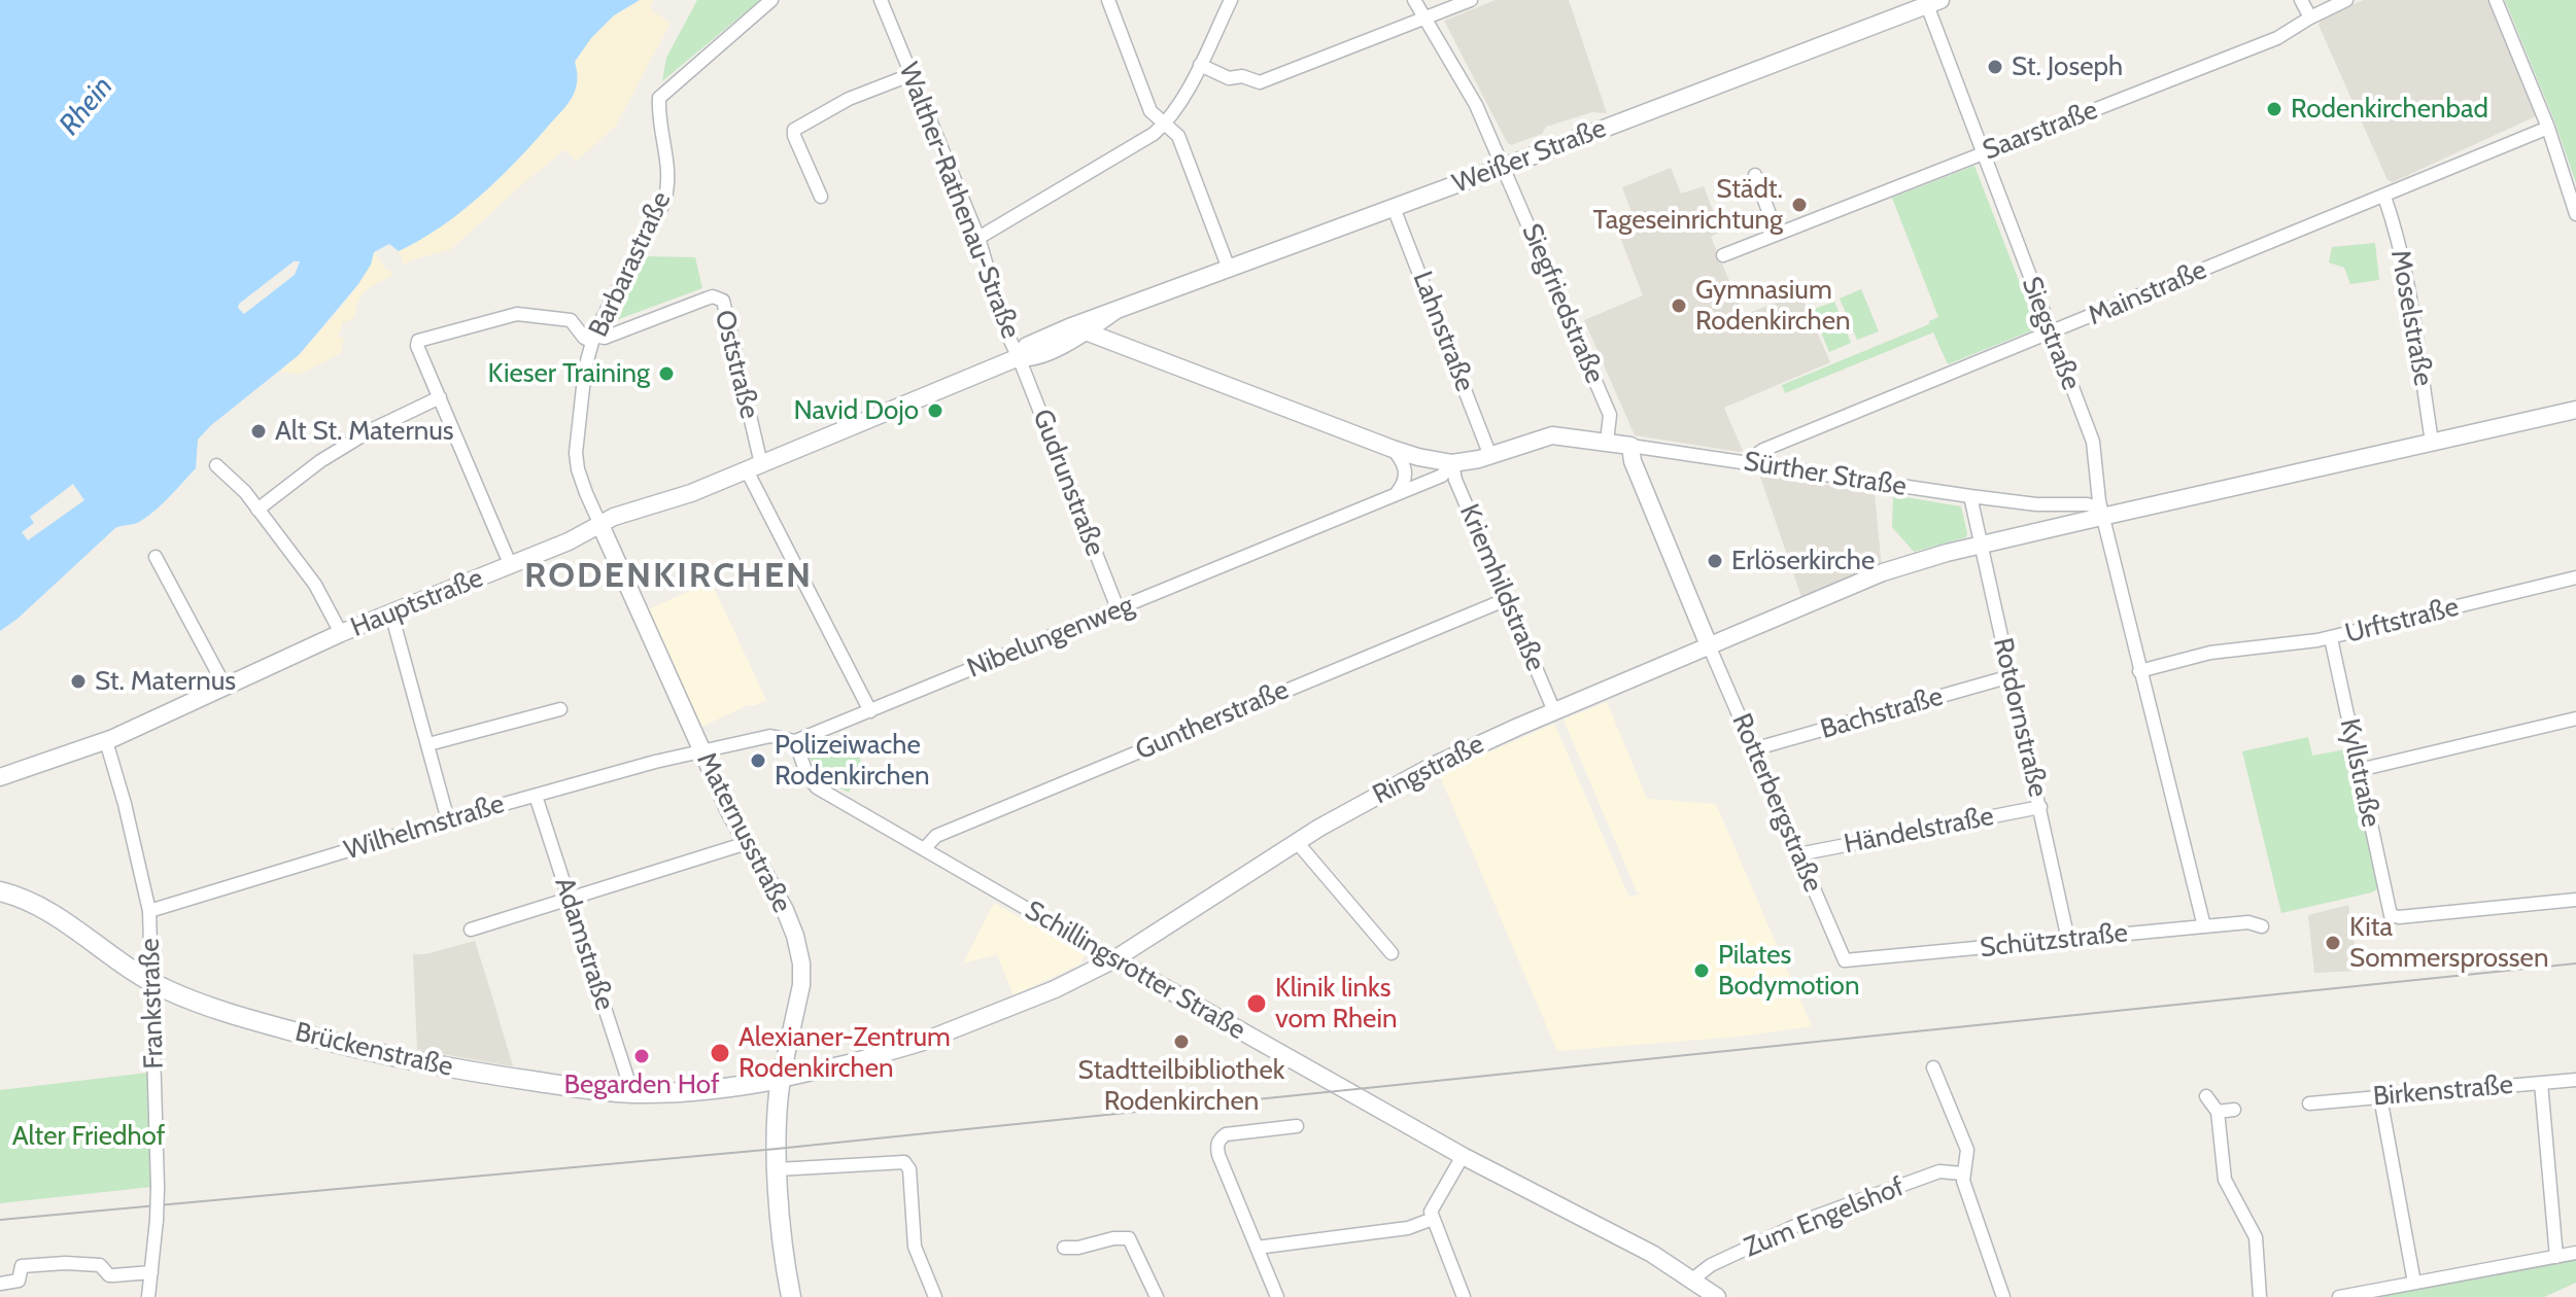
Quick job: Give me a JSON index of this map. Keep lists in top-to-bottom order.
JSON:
{
  "streets": {
    "main road": ["Maternusstraße", "Brückenstraße"],
    "street": [
      "Saarstraße",
      "Weißer Straße",
      "Walther-Rathenau-Straße",
      "Barbarastraße",
      "Mainstraße",
      "Siegfriedstraße",
      "Moselstraße",
      "Lahnstraße",
      "Siegstraße",
      "Oststraße",
      "Sürther Straße",
      "Gudrunstraße",
      "Kriemhildstraße",
      "Hauptstraße",
      "Urftstraße",
      "Nibelungenweg",
      "Bachstraße",
      "Rotdornstraße",
      "Guntherstraße",
      "Ringstraße",
      "Kyllstraße",
      "Rotterbergstraße",
      "Wilhelmstraße",
      "Händelstraße",
      "Schützstraße",
      "Adamstraße",
      "Schillingsrotter Straße",
      "Frankstraße",
      "Birkenstraße",
      "Zum Engelshof"
    ]
  },
  "crossings": [
    ["Saarstraße", "Siegstraße"],
    ["Weißer Straße", "Siegfriedstraße"],
    ["Weißer Straße", "Lahnstraße"],
    ["Weißer Straße", "Siegstraße"],
    ["Weißer Straße", "Sürther Straße"],
    ["Weißer Straße", "Hauptstraße"],
    ["Walther-Rathenau-Straße", "Gudrunstraße"],
    ["Walther-Rathenau-Straße", "Hauptstraße"],
    ["Barbarastraße", "Oststraße"],
    ["Barbarastraße", "Hauptstraße"],
    ["Barbarastraße", "Maternusstraße"],
    ["Mainstraße", "Moselstraße"],
    ["Mainstraße", "Siegstraße"],
    ["Mainstraße", "Sürther Straße"],
    ["Siegfriedstraße", "Sürther Straße"],
    ["Moselstraße", "Sürther Straße"],
    ["Lahnstraße", "Sürther Straße"],
    ["Siegstraße", "Sürther Straße"],
    ["Siegstraße", "Urftstraße"],
    ["Siegstraße", "Ringstraße"],
    ["Siegstraße", "Schützstraße"],
    ["Oststraße", "Hauptstraße"],
    ["Sürther Straße", "Kriemhildstraße"],
    ["Sürther Straße", "Hauptstraße"],
    ["Sürther Straße", "Nibelungenweg"],
    ["Sürther Straße", "Rotdornstraße"],
    ["Sürther Straße", "Ringstraße"],
    ["Gudrunstraße", "Hauptstraße"],
    ["Gudrunstraße", "Nibelungenweg"],
    ["Kriemhildstraße", "Nibelungenweg"],
    ["Kriemhildstraße", "Guntherstraße"],
    ["Kriemhildstraße", "Ringstraße"],
    ["Hauptstraße", "Maternusstraße"],
    ["Hauptstraße", "Frankstraße"],
    ["Urftstraße", "Kyllstraße"],
    ["Nibelungenweg", "Wilhelmstraße"],
    ["Nibelungenweg", "Maternusstraße"],
    ["Nibelungenweg", "Schillingsrotter Straße"],
    ["Bachstraße", "Rotdornstraße"],
    ["Bachstraße", "Rotterbergstraße"],
    ["Rotdornstraße", "Ringstraße"],
    ["Rotdornstraße", "Händelstraße"],
    ["Rotdornstraße", "Schützstraße"],
    ["Guntherstraße", "Schillingsrotter Straße"],
    ["Ringstraße", "Rotterbergstraße"],
    ["Ringstraße", "Maternusstraße"],
    ["Ringstraße", "Schillingsrotter Straße"],
    ["Ringstraße", "Brückenstraße"],
    ["Rotterbergstraße", "Händelstraße"],
    ["Rotterbergstraße", "Schützstraße"],
    ["Wilhelmstraße", "Maternusstraße"],
    ["Wilhelmstraße", "Adamstraße"],
    ["Wilhelmstraße", "Frankstraße"],
    ["Maternusstraße", "Brückenstraße"],
    ["Adamstraße", "Brückenstraße"],
    ["Schillingsrotter Straße", "Zum Engelshof"],
    ["Frankstraße", "Brückenstraße"]
  ],
  "districts": ["RODENKIRCHEN"],
  "water": ["Rhein"],
  "parks": ["Alter Friedhof"],
  "places": [
    "St. Joseph",
    "Rodenkirchenbad",
    "Städt. Tageseinrichtung",
    "Gymnasium Rodenkirchen",
    "Kieser Training",
    "Navid Dojo",
    "Alt St. Maternus",
    "Erlöserkirche",
    "St. Maternus",
    "Polizeiwache Rodenkirchen",
    "Kita Sommersprossen",
    "Pilates Bodymotion",
    "Klinik links vom Rhein",
    "Stadtteilbibliothek Rodenkirchen",
    "Alexianer-Zentrum Rodenkirchen",
    "Begarden Hof"
  ]
}
